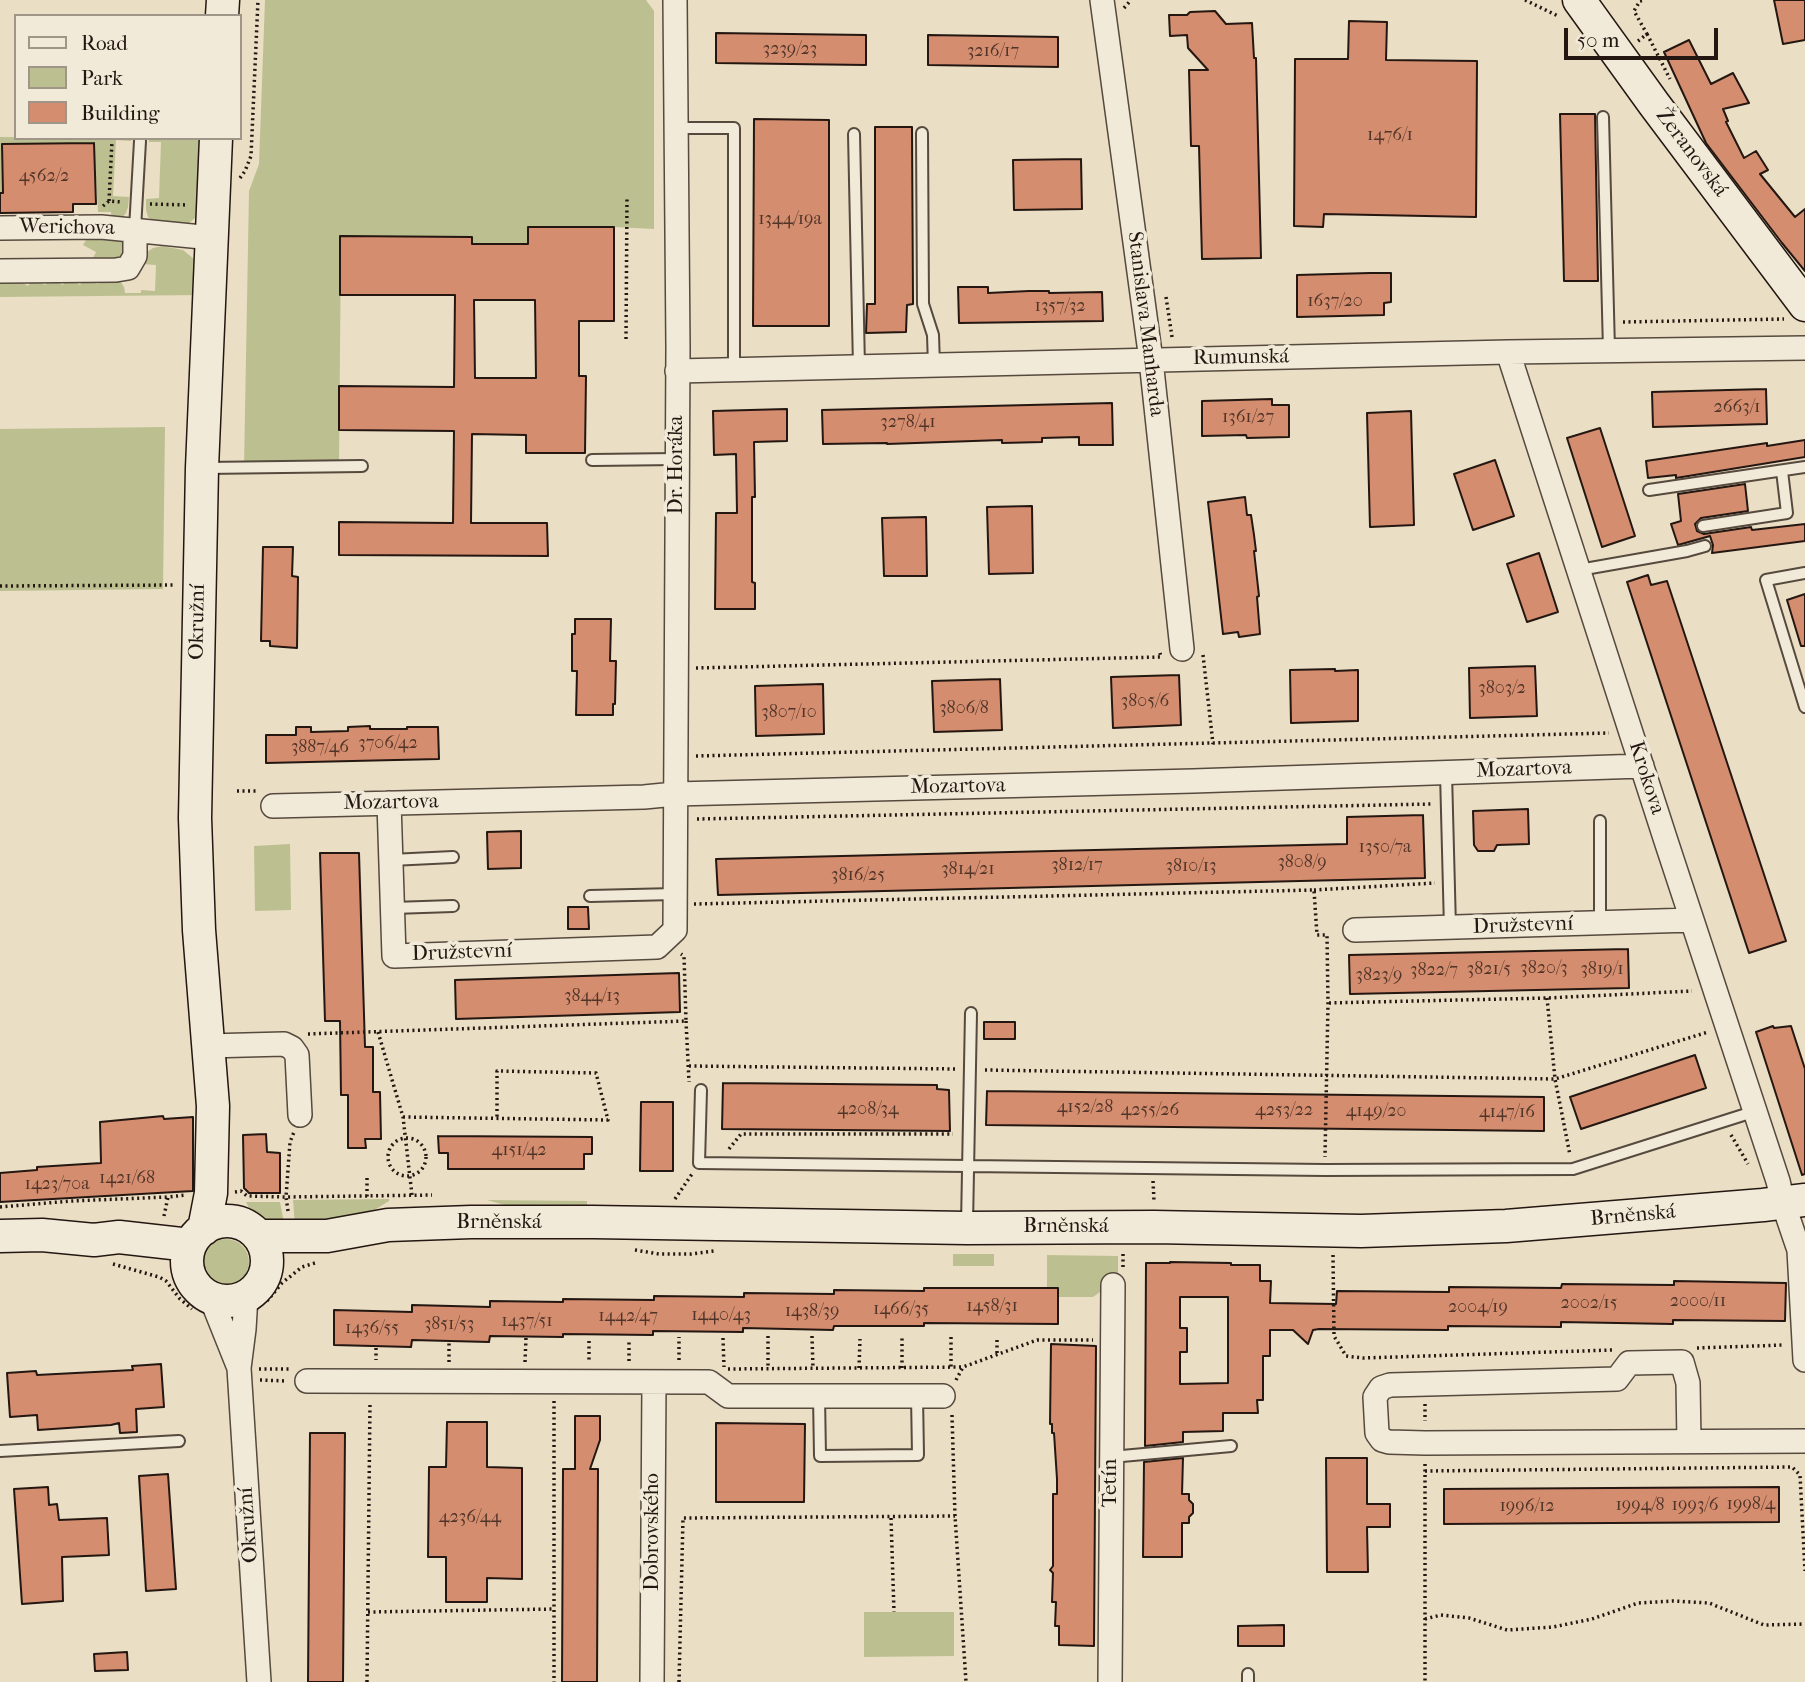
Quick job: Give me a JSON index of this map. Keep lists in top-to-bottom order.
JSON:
{
  "streets": {
    "main road": ["Žeranovská", "Okružní", "Brněnská"],
    "street": [
      "Werichova",
      "Stanislava Manharda",
      "Rumunská",
      "Dr. Horáka",
      "Mozartova",
      "Krokova",
      "Družstevní",
      "Tetín",
      "Dobrovského"
    ]
  },
  "crossings": [
    ["Werichova", "Okružní"],
    ["Stanislava Manharda", "Rumunská"],
    ["Rumunská", "Dr. Horáka"],
    ["Rumunská", "Krokova"],
    ["Dr. Horáka", "Mozartova"],
    ["Dr. Horáka", "Družstevní"],
    ["Okružní", "Brněnská"],
    ["Mozartova", "Krokova"],
    ["Mozartova", "Družstevní"],
    ["Krokova", "Družstevní"],
    ["Krokova", "Brněnská"]
  ],
  "house_numbers": [
    "3239/23",
    "3216/17",
    "1476/1",
    "4562/2",
    "1344/19a",
    "1637/20",
    "1357/32",
    "2663/1",
    "1361/27",
    "3278/41",
    "3803/2",
    "3805/6",
    "3806/8",
    "3807/10",
    "3706/42",
    "3887/46",
    "1350/7a",
    "3808/9",
    "3812/17",
    "3810/13",
    "3814/21",
    "3816/25",
    "3820/3",
    "3821/5",
    "3819/1",
    "3822/7",
    "3823/9",
    "3844/13",
    "4152/28",
    "4208/34",
    "4255/26",
    "4253/22",
    "4149/20",
    "4147/16",
    "4151/42",
    "1421/68",
    "1423/70a",
    "2000/11",
    "2002/15",
    "1458/31",
    "2004/19",
    "1466/35",
    "1438/39",
    "1440/43",
    "1442/47",
    "1437/51",
    "3851/53",
    "1436/55",
    "1998/4",
    "1994/8",
    "1993/6",
    "1996/12",
    "4236/44"
  ],
  "legend": ["Road", "Park", "Building"],
  "scale_bar": "50 m"
}
